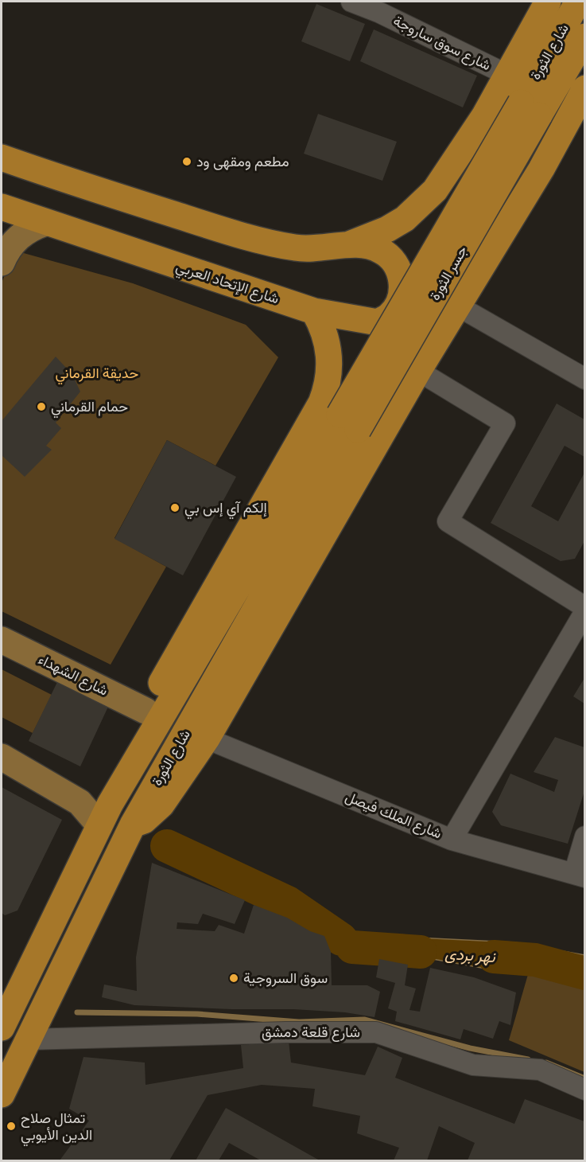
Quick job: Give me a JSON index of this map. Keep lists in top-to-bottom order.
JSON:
{
  "streets": {
    "highway": ["شارع الثورة", "جسر الثورة", "شارع الإتحاد العربي"],
    "main road": ["شارع الشهداء"],
    "street": ["شارع سوق ساروجة", "شارع الملك فيصل", "شارع قلعة دمشق"]
  },
  "crossings": [
    ["شارع الثورة", "جسر الثورة"],
    ["شارع الثورة", "شارع قلعة دمشق"]
  ],
  "water": ["نهر بردى"],
  "parks": ["حديقة القرماني"],
  "places": [
    "مطعم ومقهى ود",
    "حمام القرماني",
    "إلكم آي إس بي",
    "سوق السروجية",
    "تمثال صلاح الدين الأيوبي"
  ]
}
